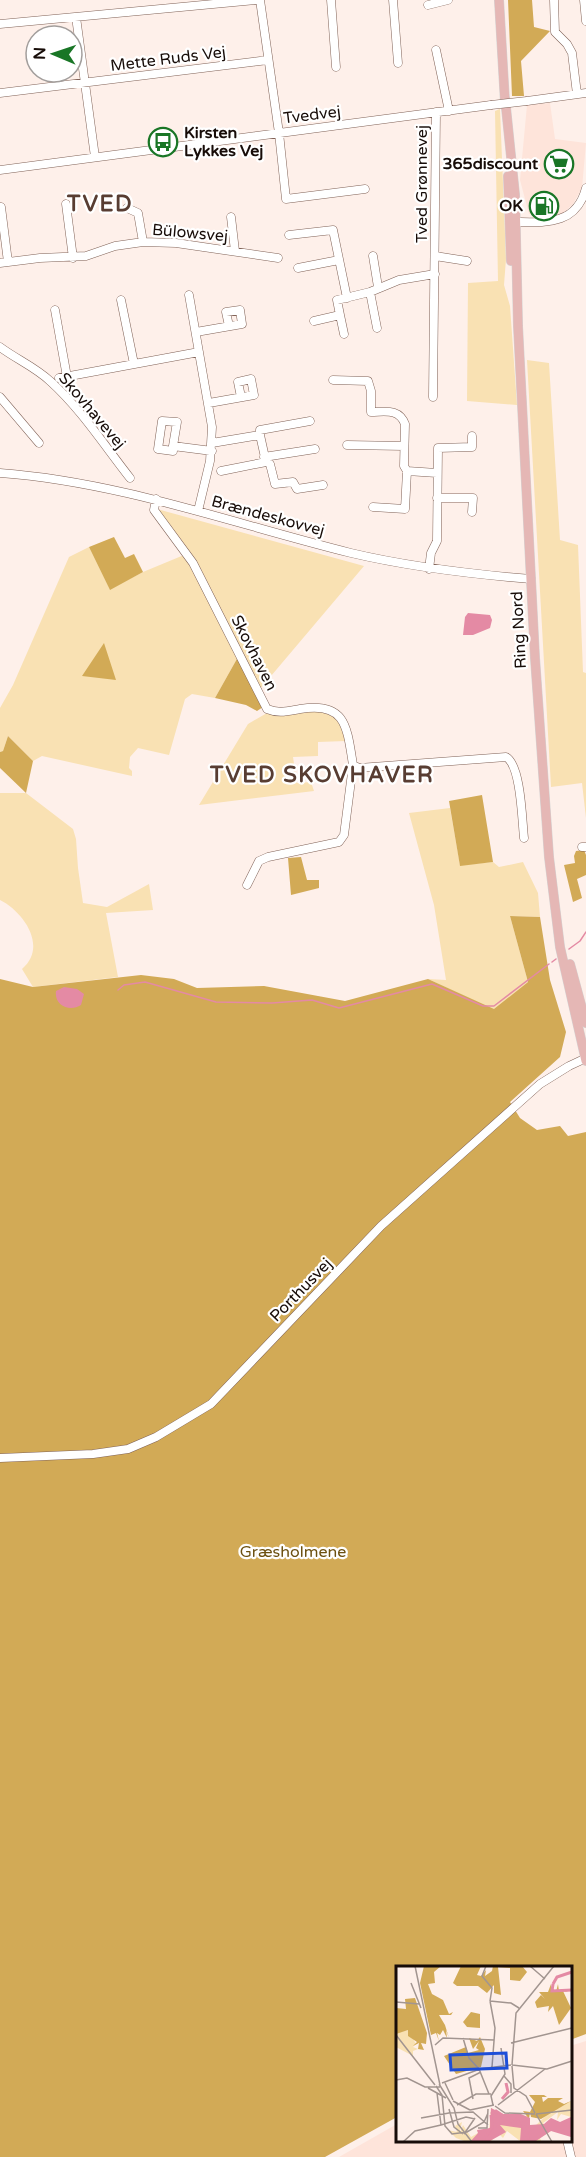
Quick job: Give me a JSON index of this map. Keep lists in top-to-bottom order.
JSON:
{
  "streets": {
    "main road": ["Ring Nord"],
    "street": [
      "Mette Ruds Vej",
      "Tvedvej",
      "Tved Grønnevej",
      "Bülowsvej",
      "Skovhavevej",
      "Brændeskovvej",
      "Skovhaven",
      "Porthusvej"
    ]
  },
  "crossings": [
    ["Tvedvej", "Tved Grønnevej"],
    ["Brændeskovvej", "Ring Nord"],
    ["Brændeskovvej", "Skovhaven"],
    ["Ring Nord", "Porthusvej"]
  ],
  "districts": ["TVED", "TVED SKOVHAVER"],
  "parks": ["Græsholmene"],
  "places": {
    "bus stop": ["Kirsten Lykkes Vej"],
    "supermarket": ["365discount"],
    "fuel station": ["OK"]
  },
  "north": "left"
}
